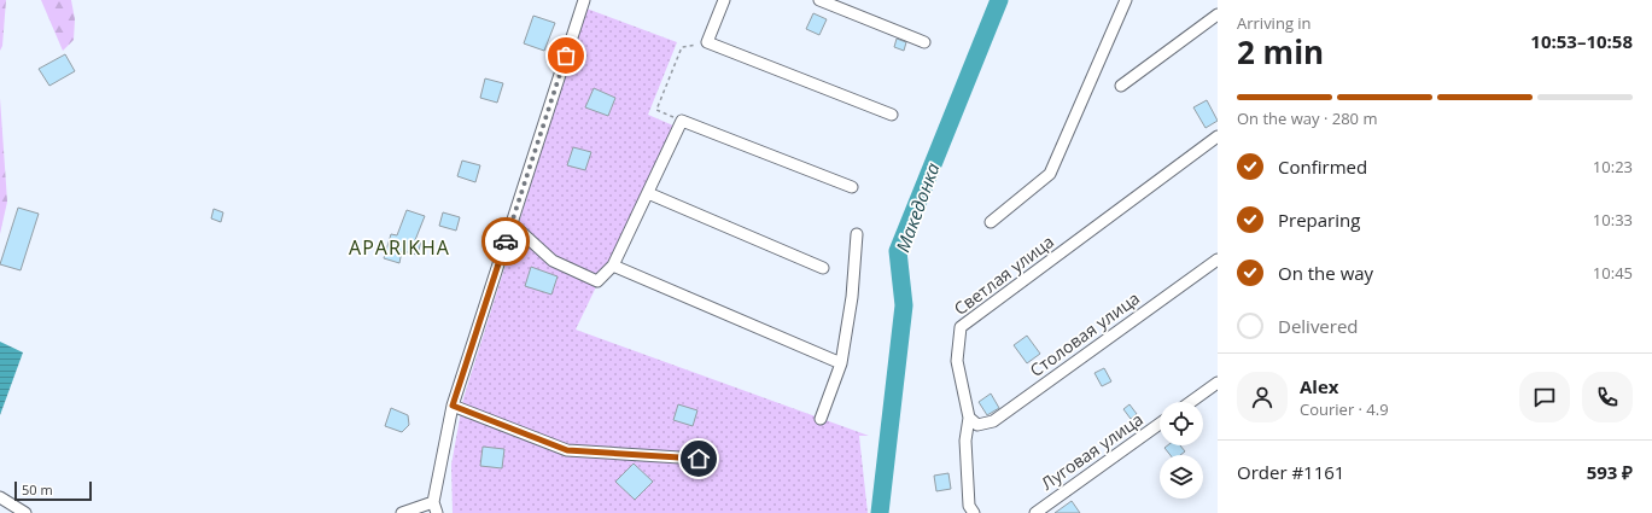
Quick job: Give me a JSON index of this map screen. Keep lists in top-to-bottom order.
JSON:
{
  "streets": {
    "street": ["Светлая улица", "Столовая улица", "Луговая улица"]
  },
  "crossings": [
    ["Светлая улица", "Столовая улица"]
  ],
  "districts": ["APARIKHA"],
  "water": ["Македонка"],
  "scale_bar": "50 m",
  "page": {
    "heading": ["2 min", "Arriving in", "10:53–10:58"],
    "panel": [
      "Alex",
      "Courier · 4.9",
      "Order #1161",
      "593 ₽"
    ],
    "bar": "On the way · 280 m",
    "list": [
      ["Confirmed", "10:23"],
      ["Preparing", "10:33"],
      ["On the way", "10:45"],
      "Delivered"
    ],
    "scale": "50 m"
  }
}
